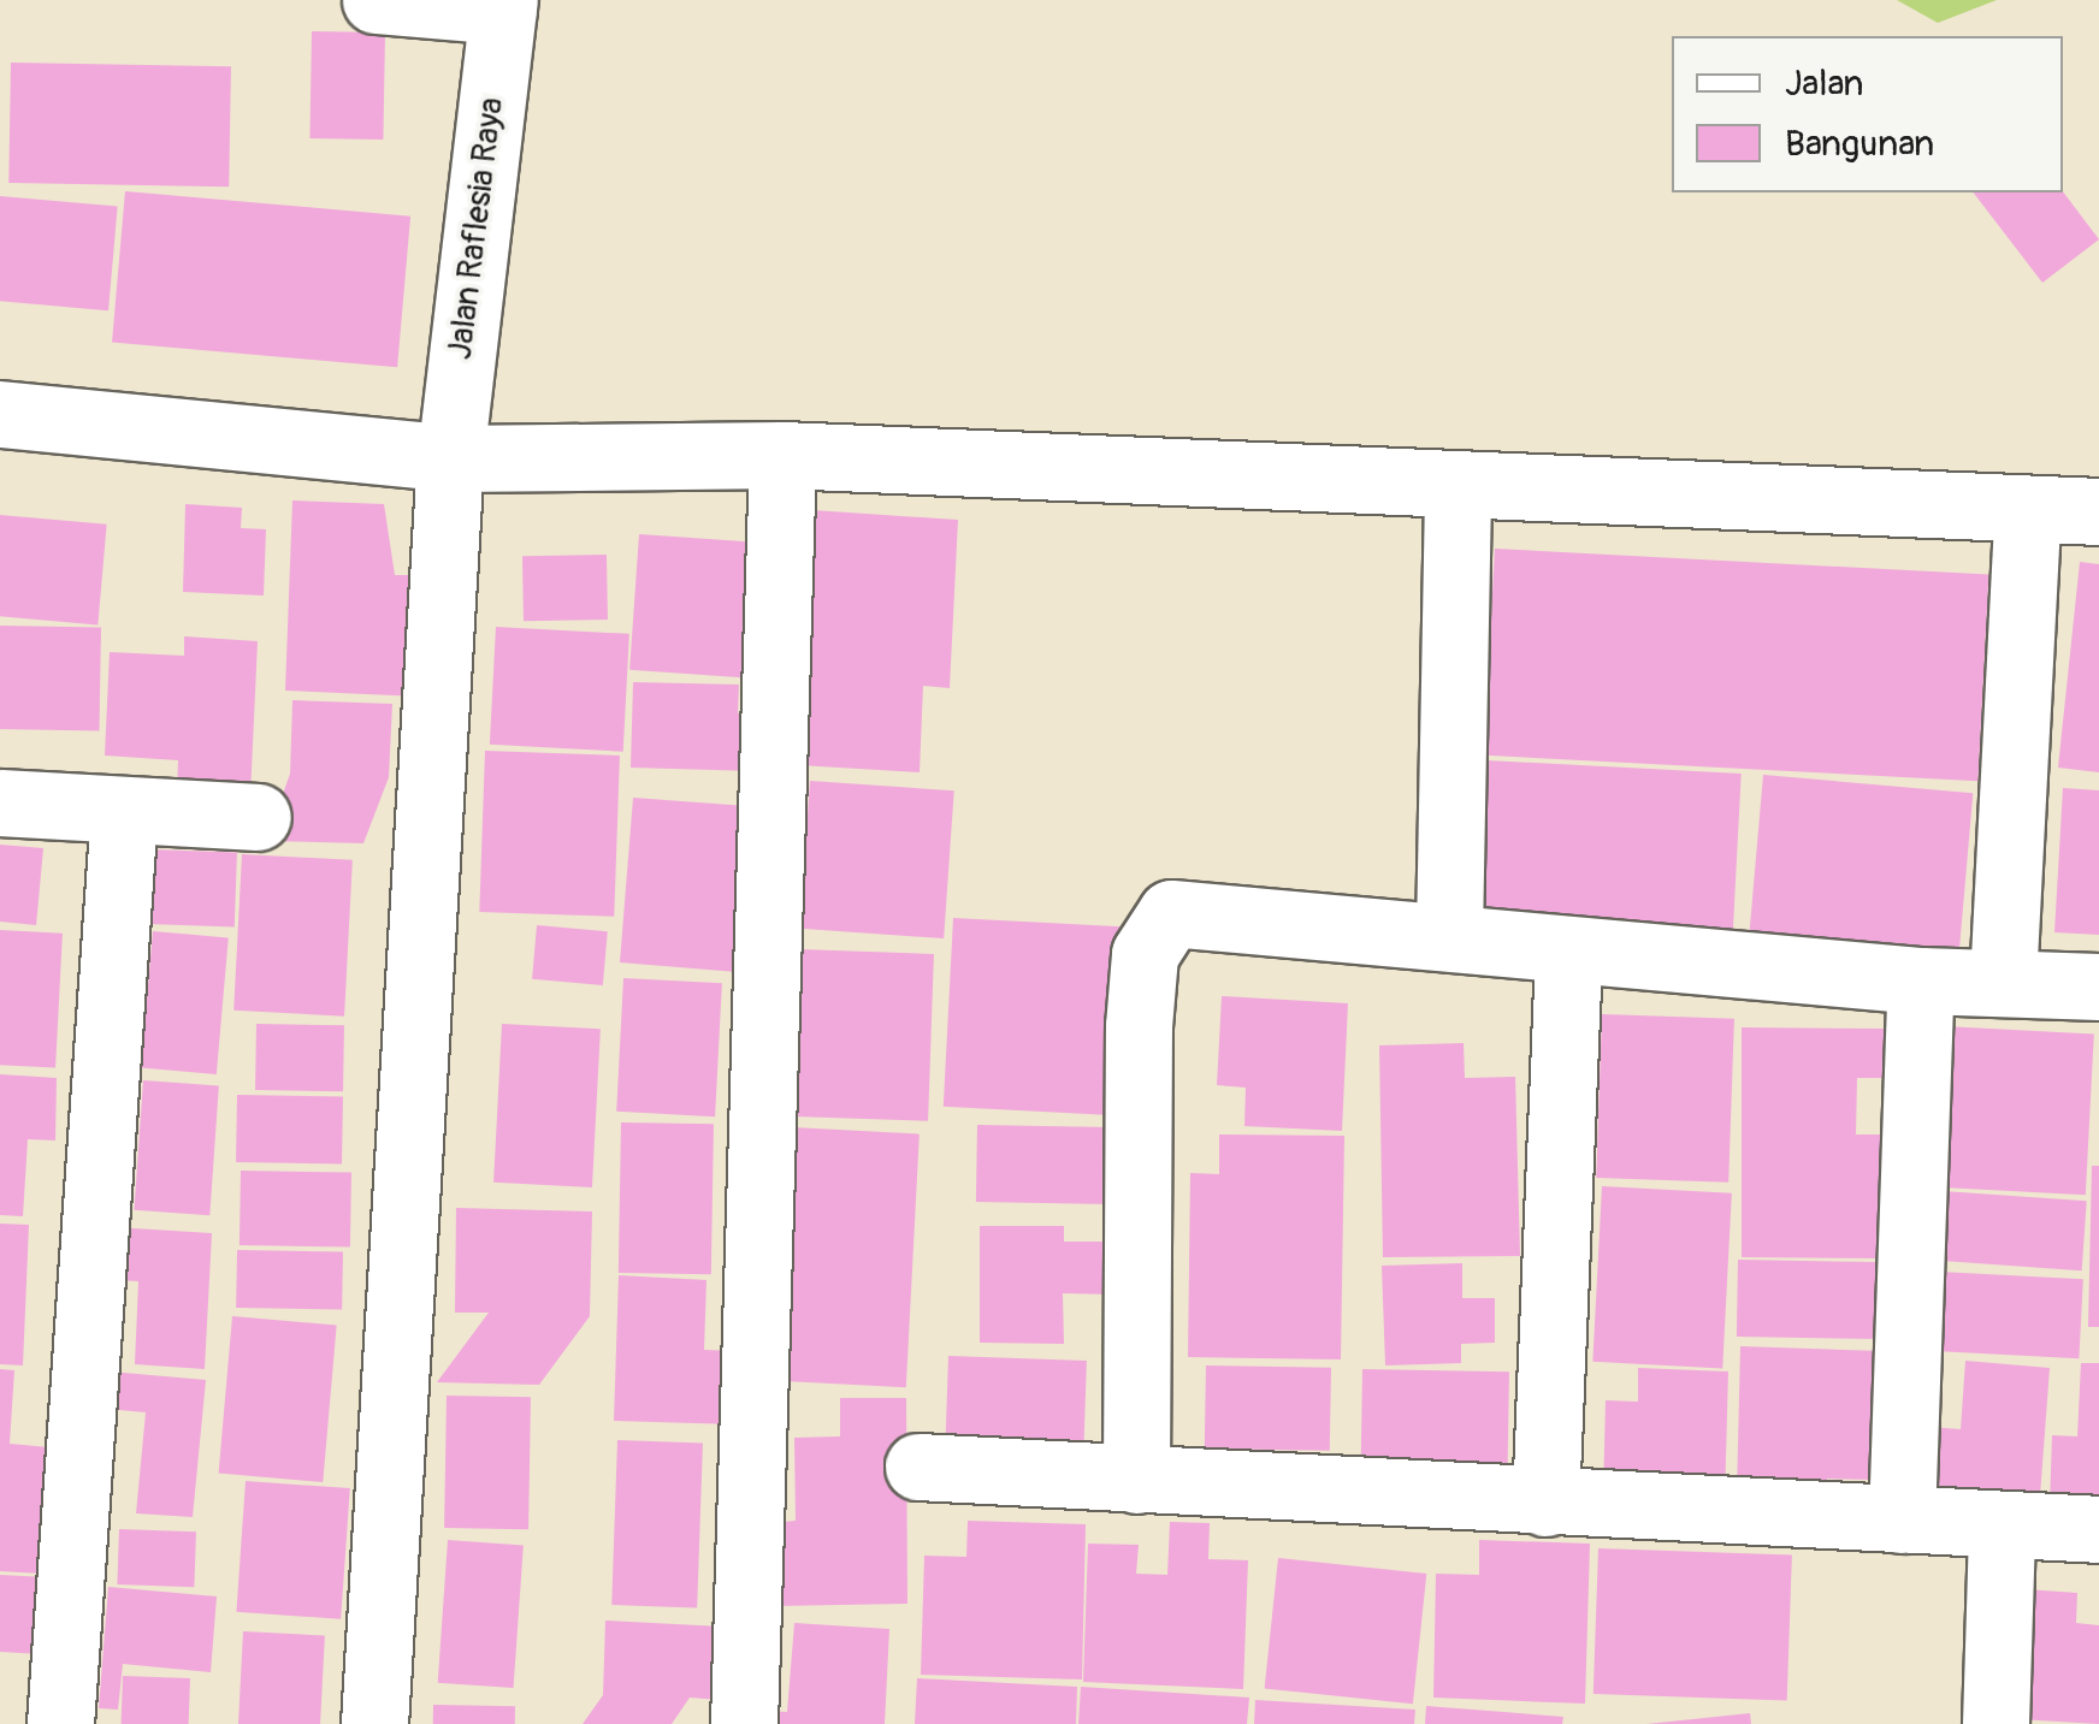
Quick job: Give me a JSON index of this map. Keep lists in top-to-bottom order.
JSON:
{
  "streets": {
    "street": ["Jalan Raflesia Raya"]
  },
  "legend": ["Jalan", "Bangunan"]
}
